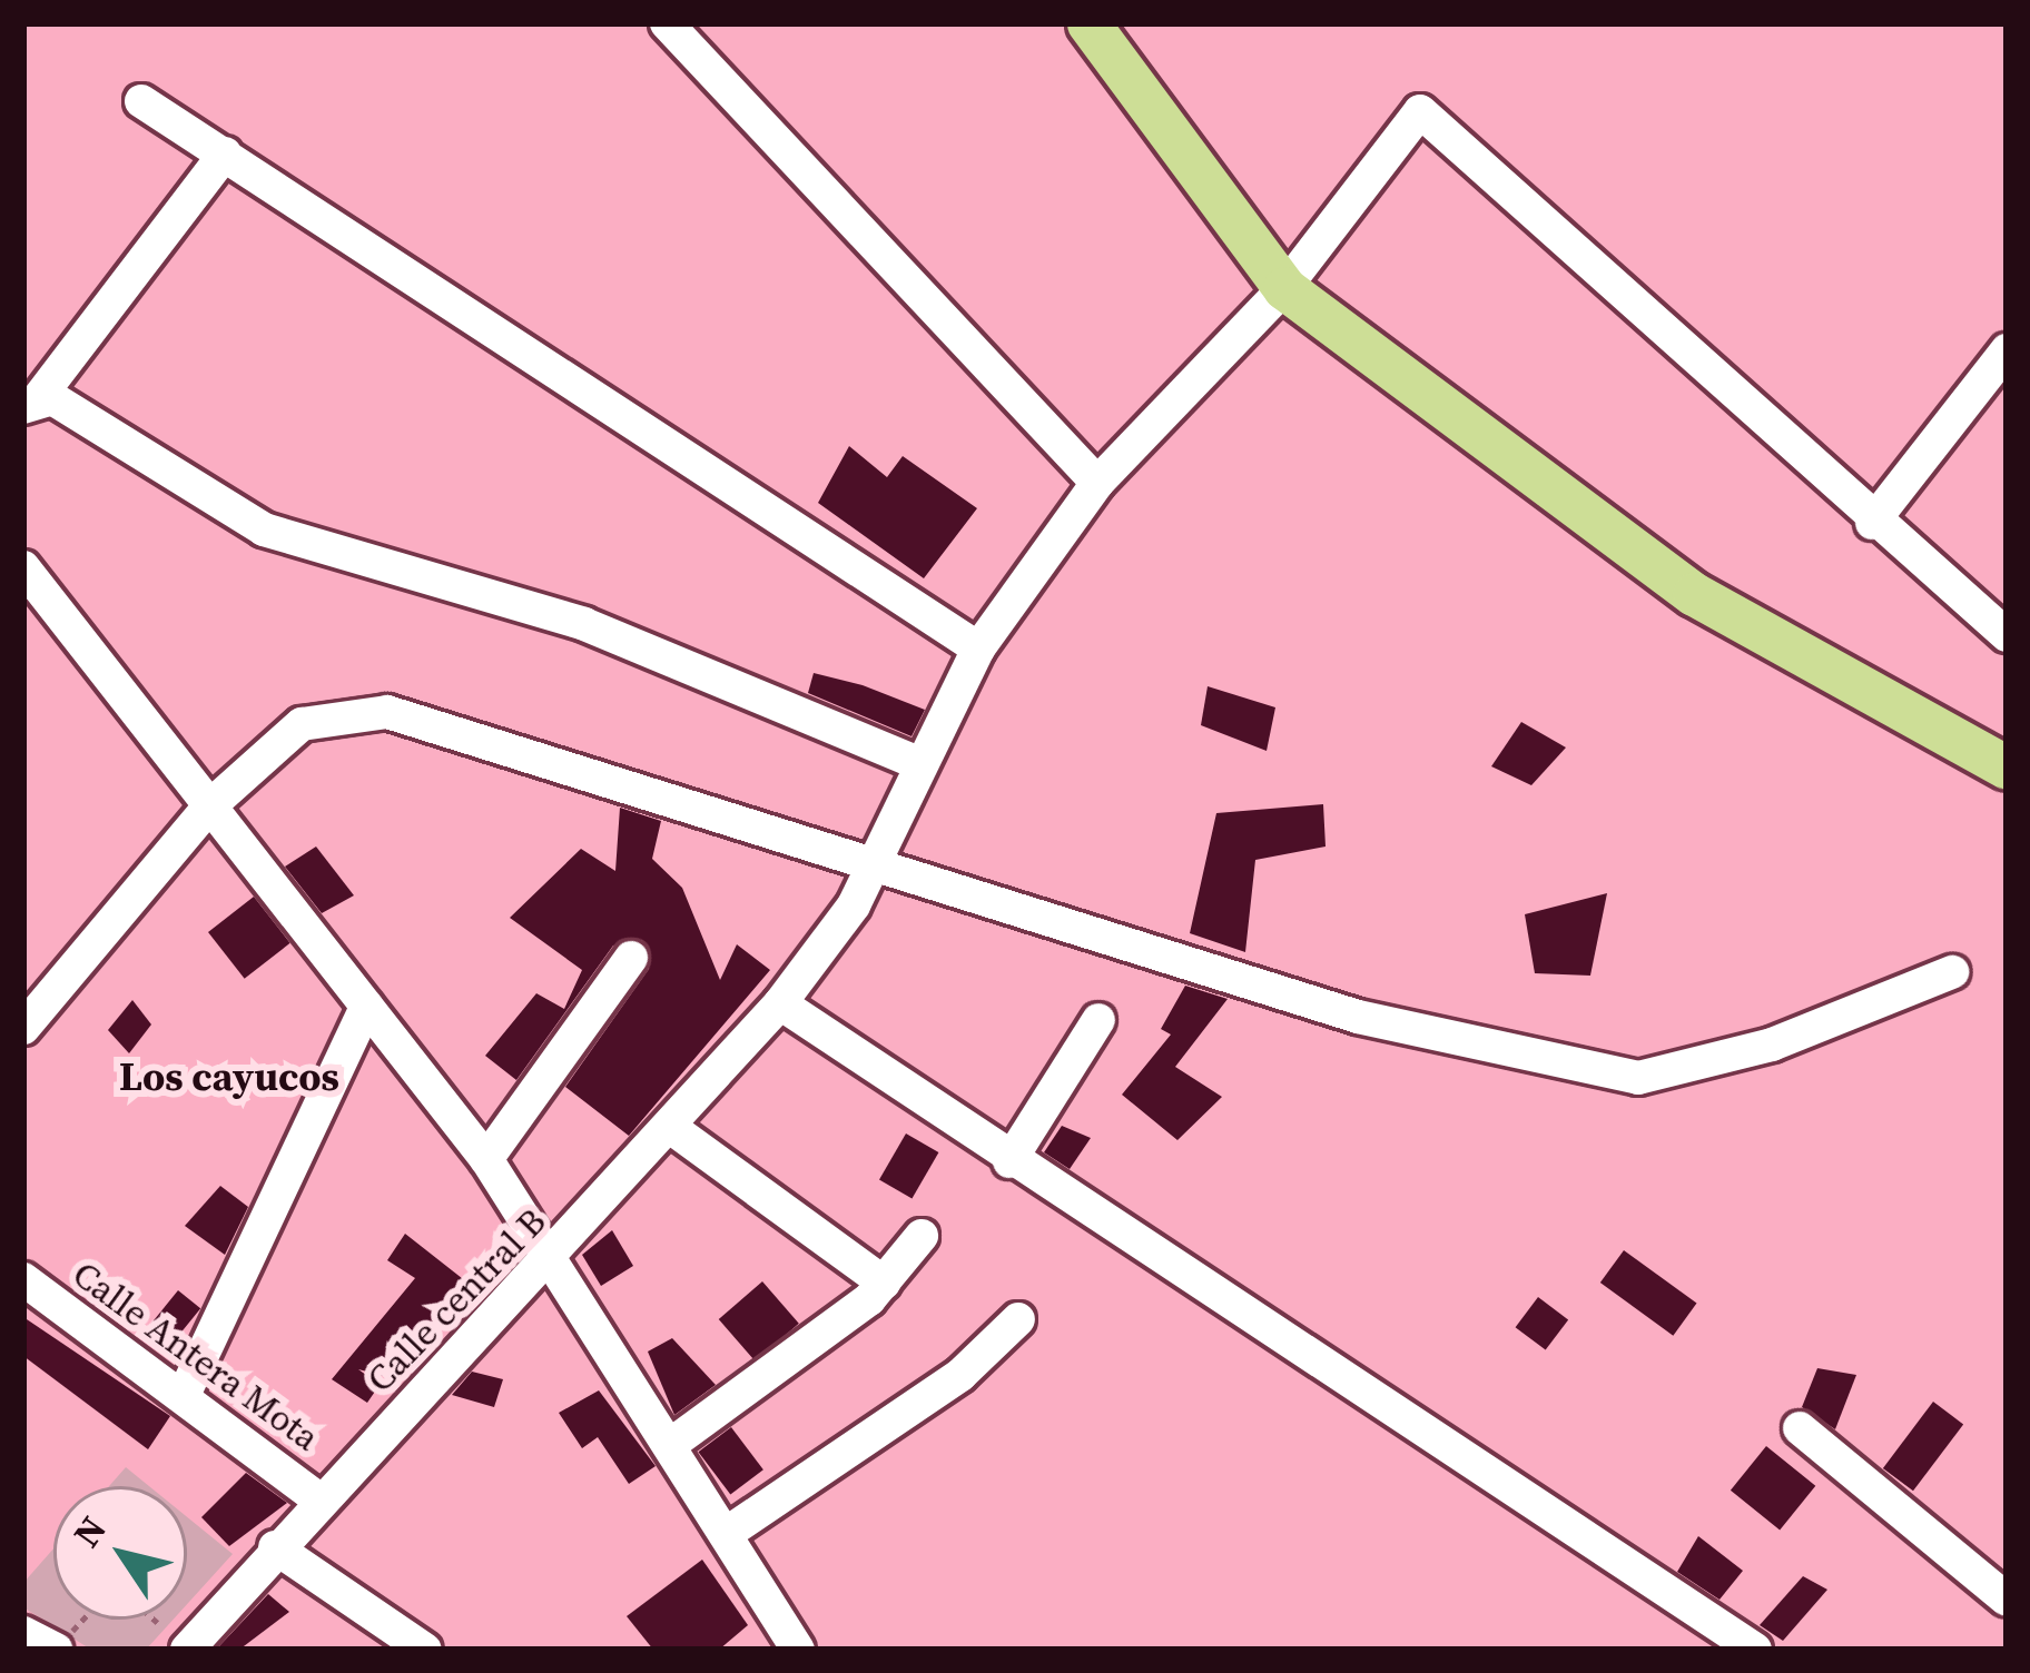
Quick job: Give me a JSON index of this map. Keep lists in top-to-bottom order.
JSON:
{
  "streets": {
    "street": ["Calle central B", "Calle Antera Mota"]
  },
  "crossings": [
    ["Calle central B", "Calle Antera Mota"]
  ],
  "districts": ["Los cayucos"],
  "north": "top left"
}
